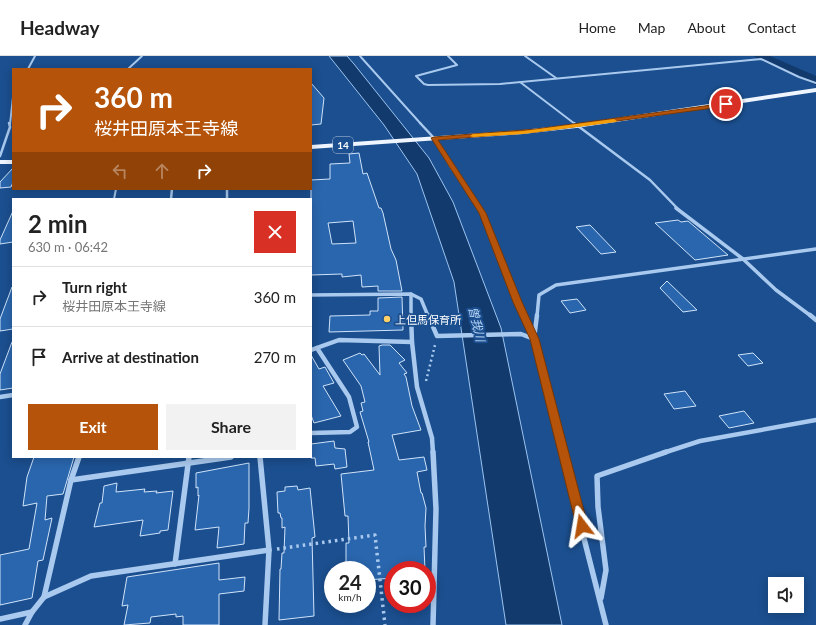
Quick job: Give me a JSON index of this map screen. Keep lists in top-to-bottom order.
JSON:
{
  "streets": {
    "main road": ["14"]
  },
  "water": ["曽我川"],
  "places": ["上但馬保育所"],
  "page": {
    "header": "Headway",
    "nav": [
      "Home",
      "Map",
      "About",
      "Contact"
    ],
    "turn": ["360 m", "桜井田原本王寺線"],
    "heading": ["2 min", "630 m · 06:42"],
    "list": [
      {
        "name": "Turn right",
        "note": "桜井田原本王寺線",
        "value": "360 m"
      },
      {
        "name": "Arrive at destination",
        "value": "270 m"
      }
    ],
    "buttons": ["Exit", "Share"],
    "speed": "24 km/h",
    "limit": "30"
  }
}
